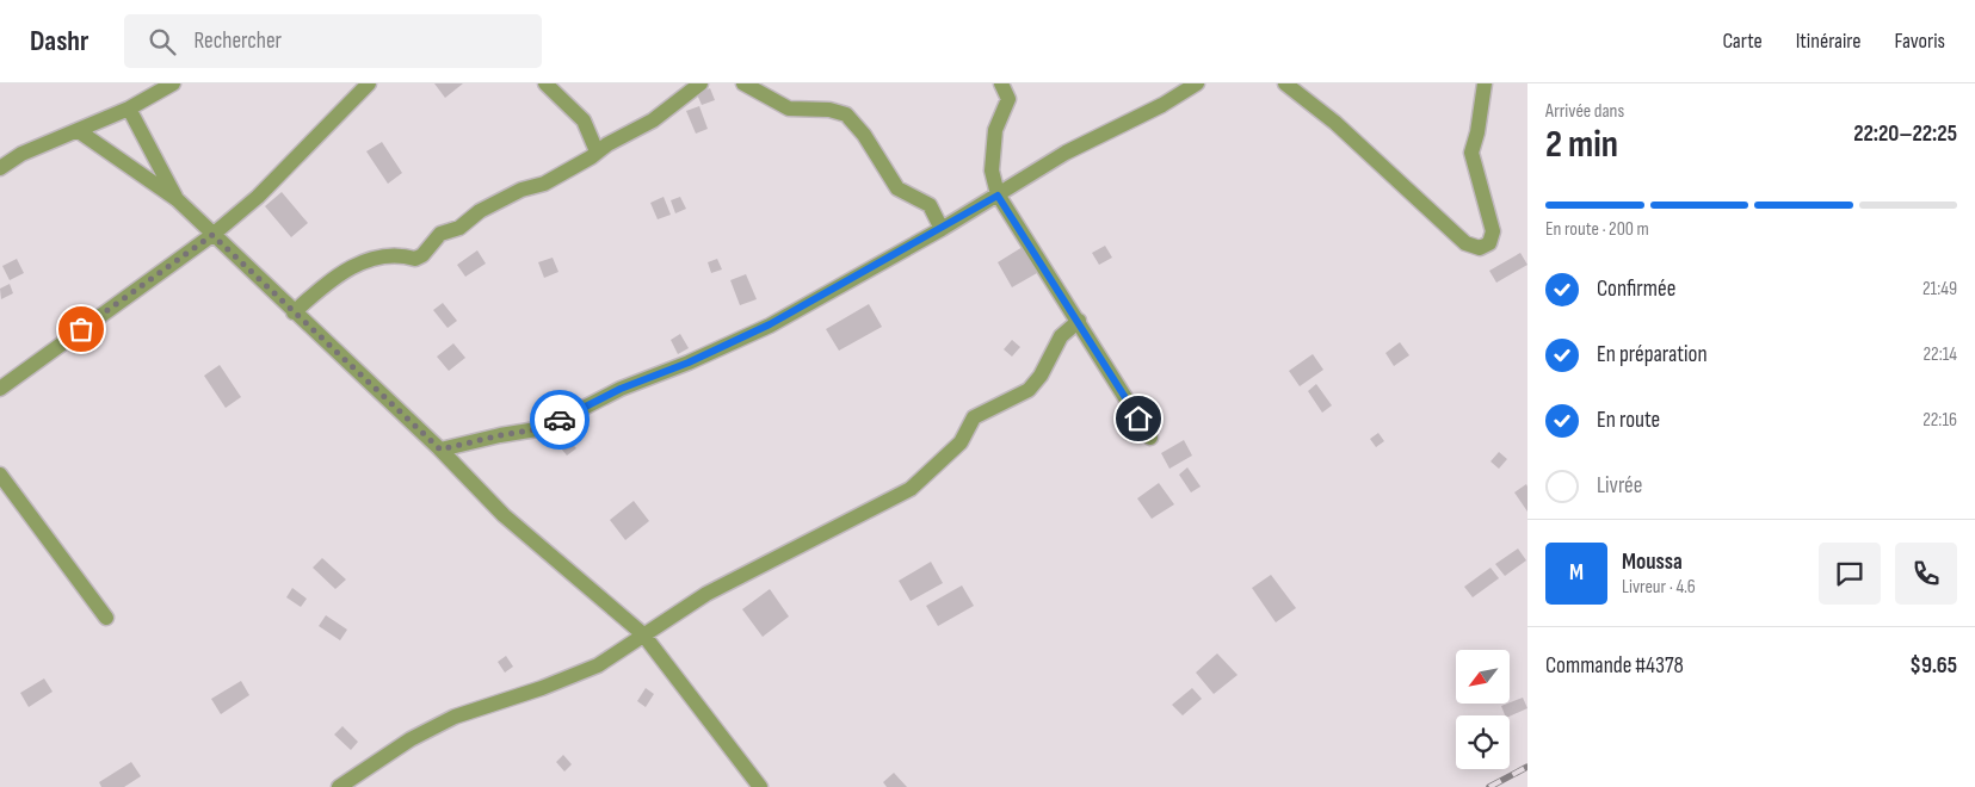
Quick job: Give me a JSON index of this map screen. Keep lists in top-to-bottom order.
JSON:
{
  "north": "bottom left",
  "page": {
    "header": "Dashr",
    "search": "Rechercher",
    "nav": ["Carte", "Itinéraire", "Favoris"],
    "heading": ["2 min", "Arrivée dans", "22:20–22:25"],
    "panel": [
      "Moussa",
      "Livreur · 4.6",
      "Commande #4378",
      "$9.65"
    ],
    "bar": "En route · 200 m",
    "list": [
      ["Confirmée", "21:49"],
      ["En préparation", "22:14"],
      ["En route", "22:16"],
      "Livrée"
    ],
    "round": "M"
  }
}
